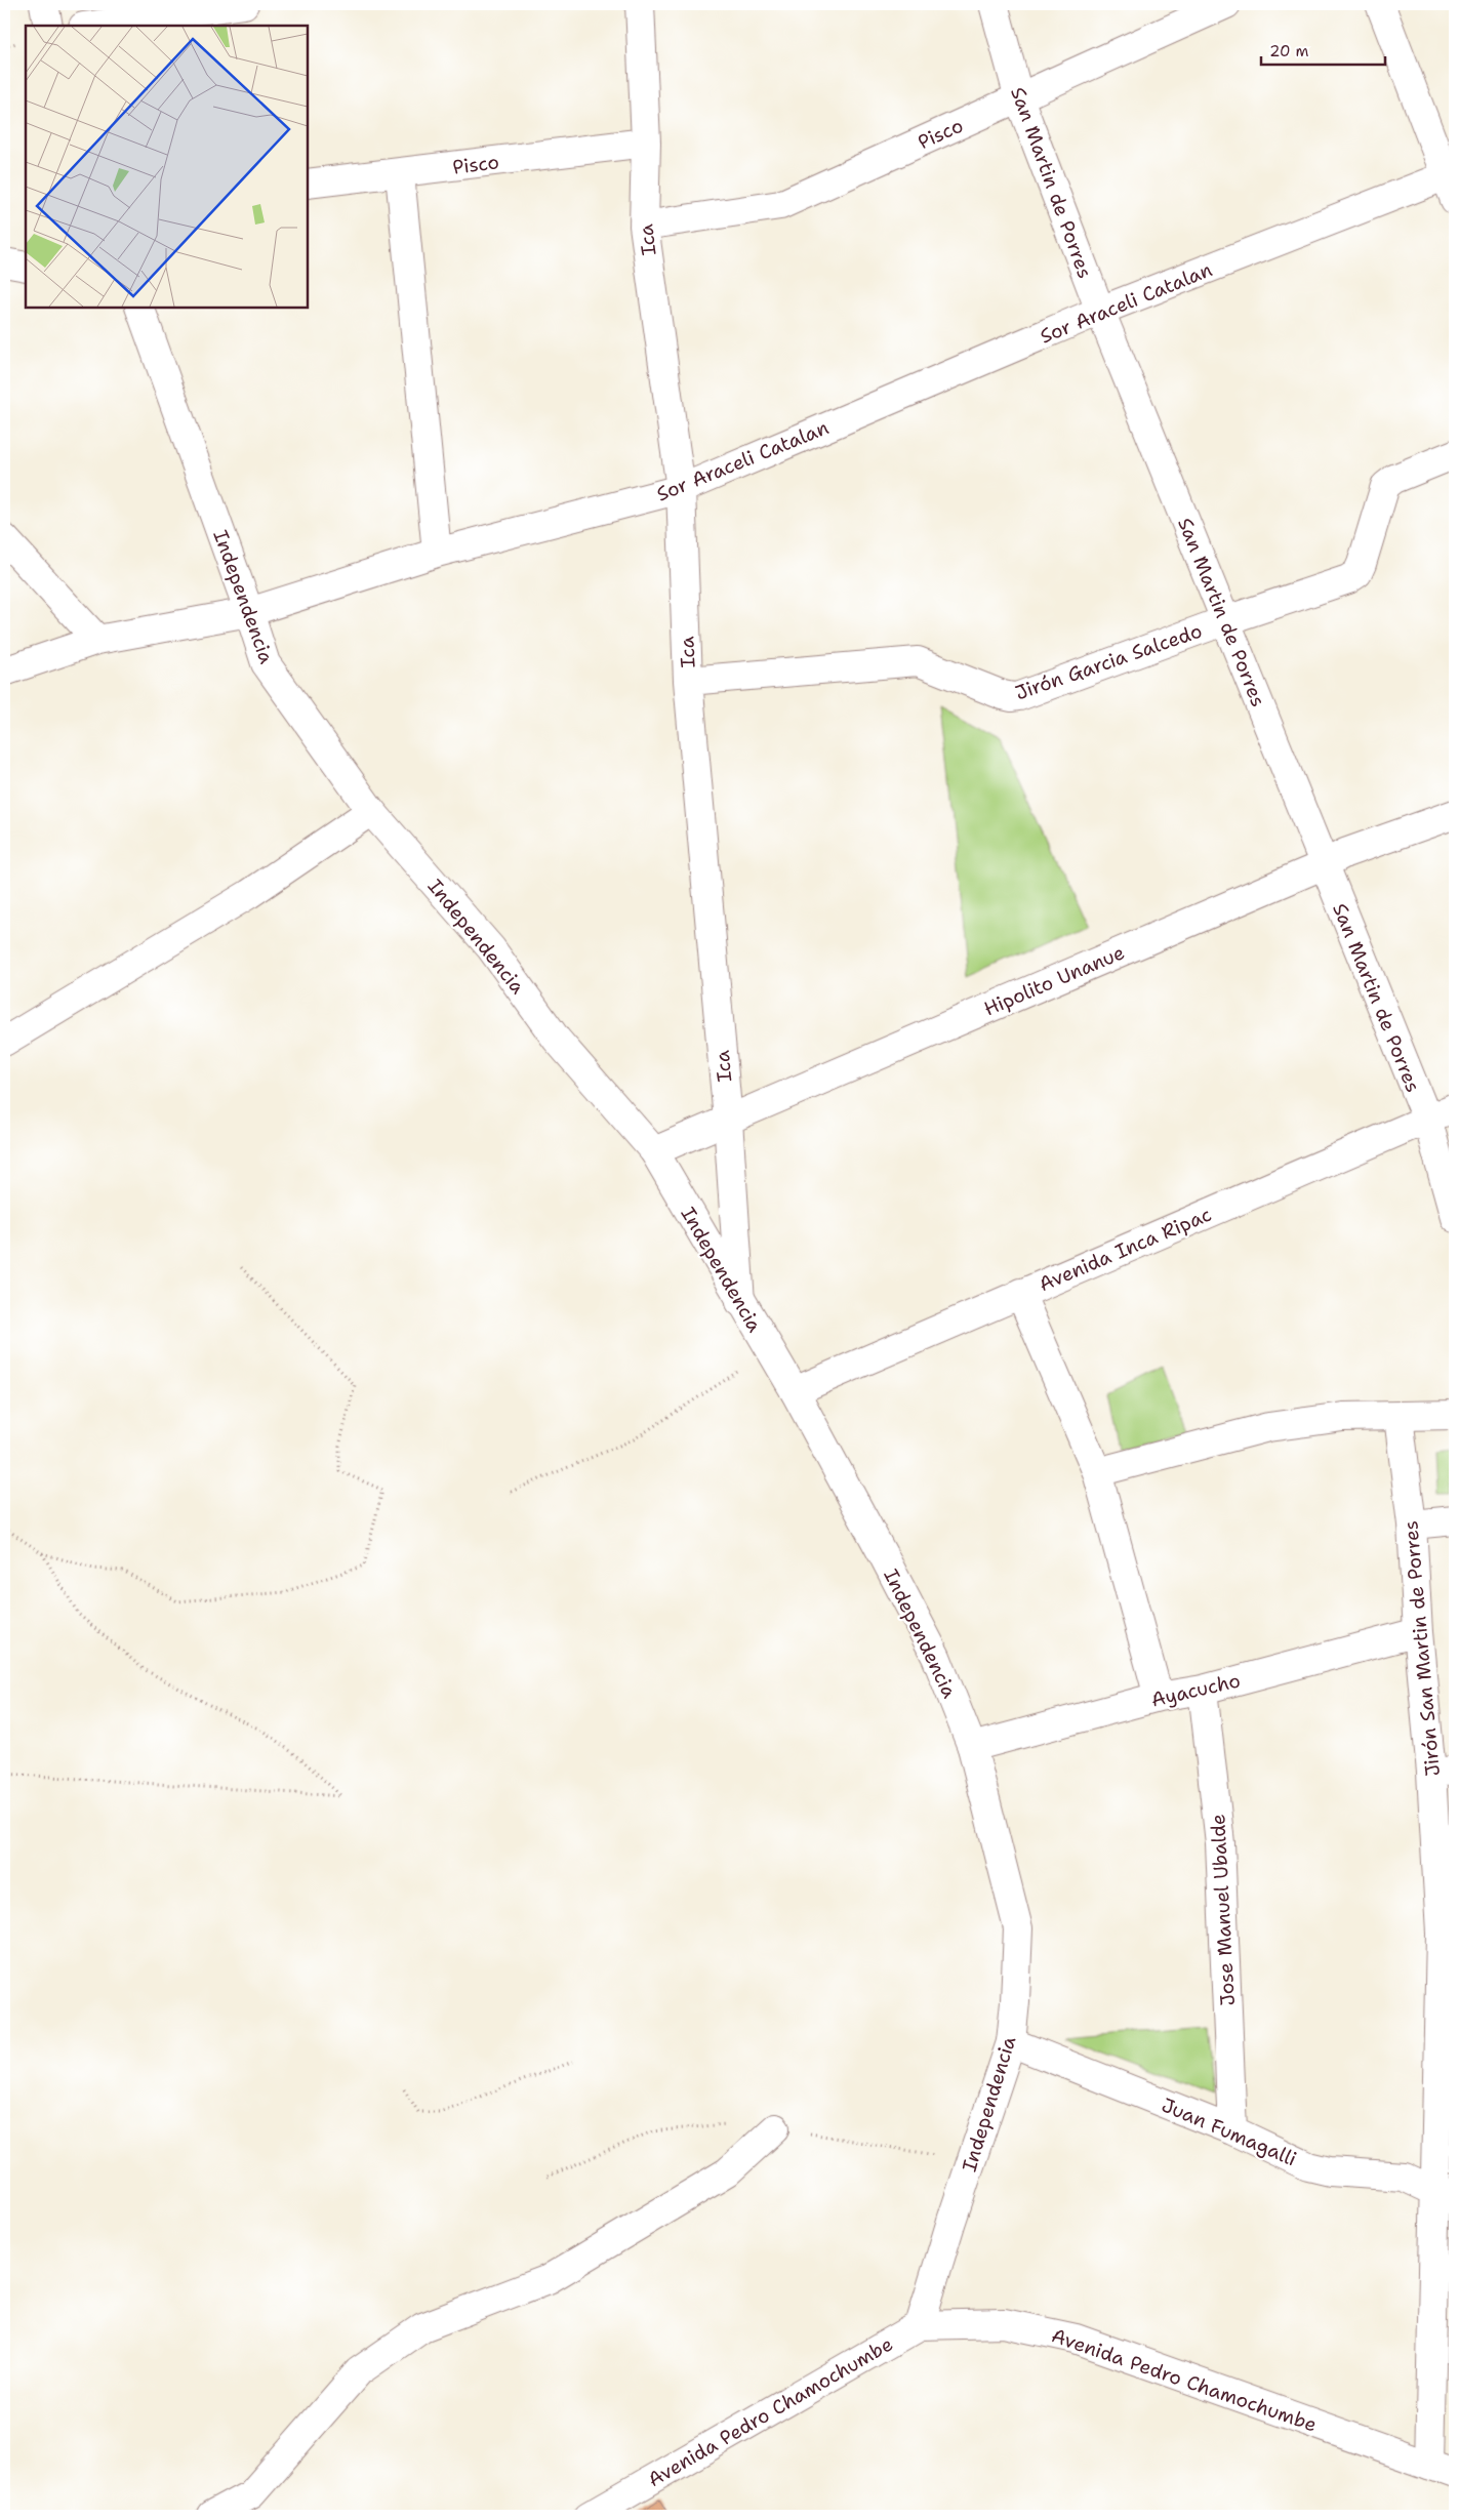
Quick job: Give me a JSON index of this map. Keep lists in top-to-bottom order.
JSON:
{
  "streets": {
    "street": [
      "Pisco",
      "San Martin de Porres",
      "Ica",
      "Sor Araceli Catalan",
      "Independencia",
      "Jirón Garcia Salcedo",
      "Hipolito Unanue",
      "Avenida Inca Ripac",
      "Jirón San Martin de Porres",
      "Ayacucho",
      "Jose Manuel Ubalde",
      "Juan Fumagalli",
      "Avenida Pedro Chamochumbe"
    ]
  },
  "crossings": [
    ["Pisco", "San Martin de Porres"],
    ["Pisco", "Ica"],
    ["San Martin de Porres", "Sor Araceli Catalan"],
    ["San Martin de Porres", "Jirón Garcia Salcedo"],
    ["San Martin de Porres", "Hipolito Unanue"],
    ["San Martin de Porres", "Avenida Inca Ripac"],
    ["Ica", "Sor Araceli Catalan"],
    ["Ica", "Independencia"],
    ["Ica", "Jirón Garcia Salcedo"],
    ["Ica", "Hipolito Unanue"],
    ["Sor Araceli Catalan", "Independencia"],
    ["Independencia", "Hipolito Unanue"],
    ["Independencia", "Avenida Inca Ripac"],
    ["Independencia", "Ayacucho"],
    ["Independencia", "Juan Fumagalli"],
    ["Independencia", "Avenida Pedro Chamochumbe"],
    ["Jirón San Martin de Porres", "Ayacucho"],
    ["Jirón San Martin de Porres", "Juan Fumagalli"],
    ["Jirón San Martin de Porres", "Avenida Pedro Chamochumbe"],
    ["Ayacucho", "Jose Manuel Ubalde"],
    ["Jose Manuel Ubalde", "Juan Fumagalli"]
  ],
  "scale_bar": "20 m"
}
